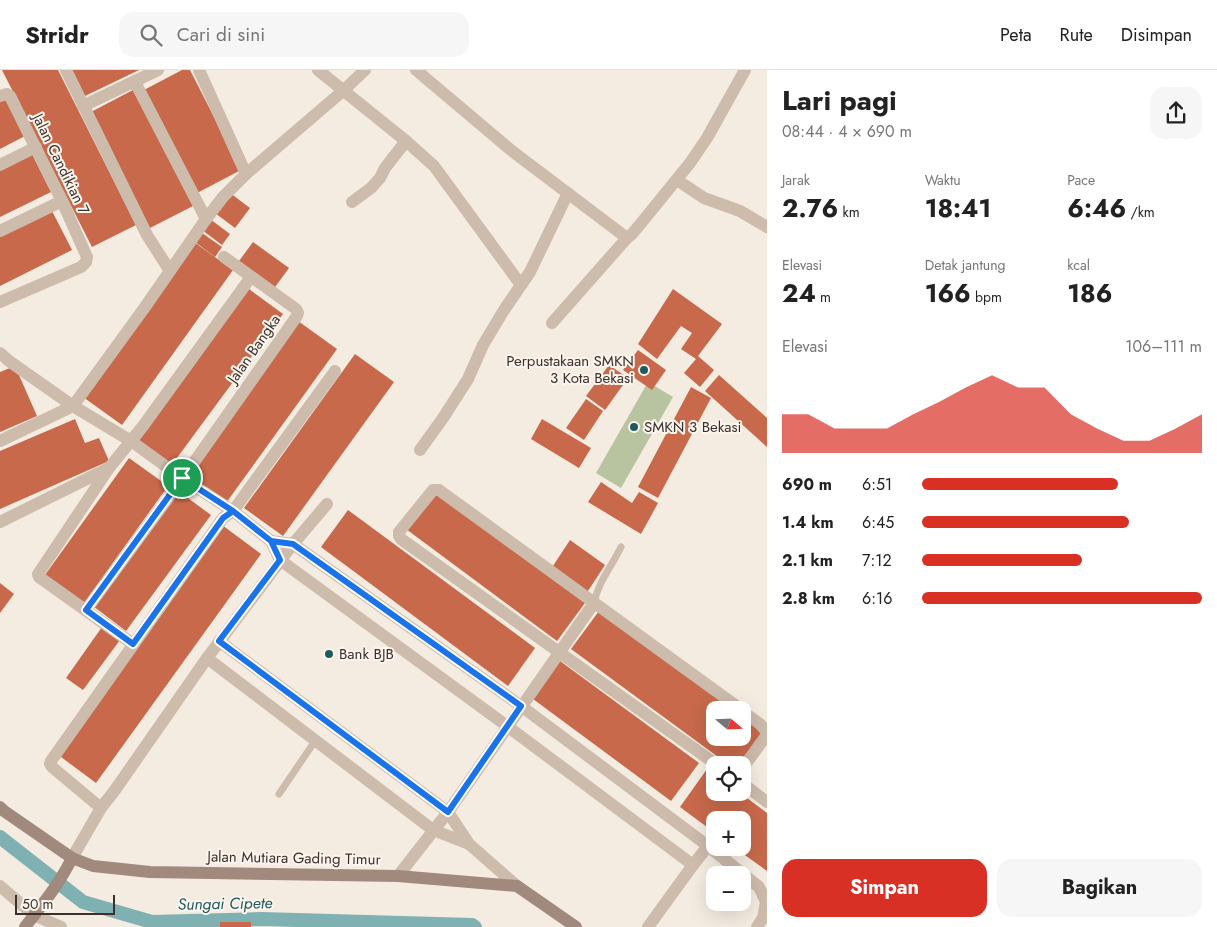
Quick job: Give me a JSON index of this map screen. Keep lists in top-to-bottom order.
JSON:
{
  "streets": {
    "main road": ["Jalan Mutiara Gading Timur"],
    "street": ["Jalan Candikian 7", "Jalan Bangka"]
  },
  "water": ["Sungai Cipete"],
  "places": ["Perpustakaan SMKN 3 Kota Bekasi", "SMKN 3 Bekasi", "Bank BJB"],
  "scale_bar": "50 m",
  "north": "right",
  "page": {
    "header": "Stridr",
    "search": "Cari di sini",
    "nav": ["Peta", "Rute", "Disimpan"],
    "heading": ["Lari pagi", "08:44 · 4 × 690 m"],
    "stats": [
      ["Jarak", "2.76 km"],
      ["Waktu", "18:41"],
      ["Pace", "6:46 /km"],
      ["Elevasi", "24 m"],
      ["Detak jantung", "166 bpm"],
      ["kcal", "186"]
    ],
    "chart": ["Elevasi", "106–111 m"],
    "list": [
      {
        "name": "690 m",
        "note": "6:51"
      },
      {
        "name": "1.4 km",
        "note": "6:45"
      },
      {
        "name": "2.1 km",
        "note": "7:12"
      },
      {
        "name": "2.8 km",
        "note": "6:16"
      }
    ],
    "map_buttons": ["+", "−"],
    "buttons": ["Simpan", "Bagikan"],
    "scale": "50 m"
  }
}
